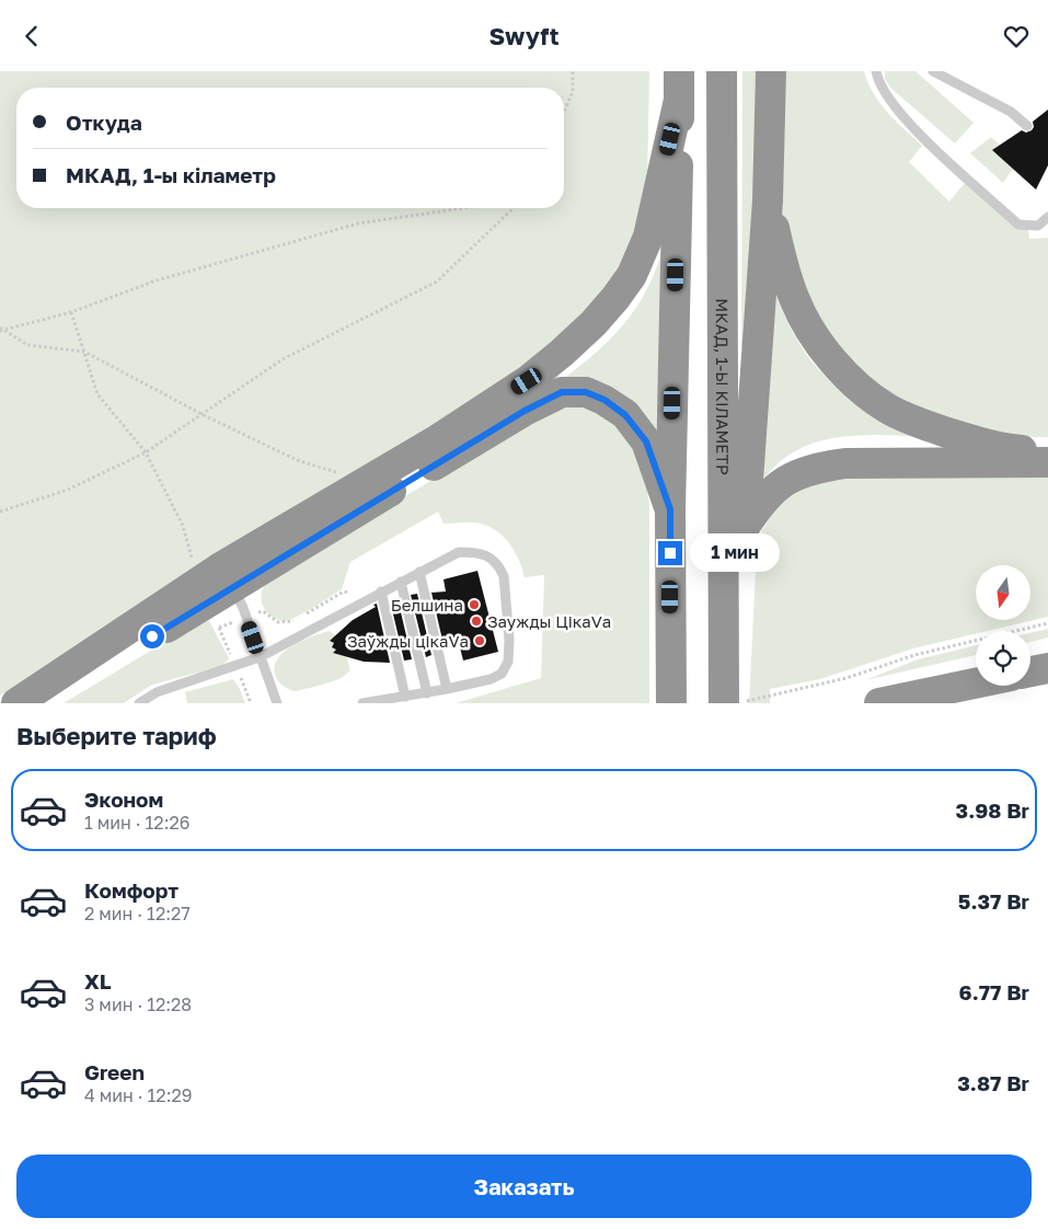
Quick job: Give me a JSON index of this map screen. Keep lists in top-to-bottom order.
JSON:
{
  "streets": {
    "highway": ["МКАД, 1-Ы КІЛАМЕТР"]
  },
  "places": ["Белшина", "Заужды ЦікаVа", "Заўжды цікаVа"],
  "north": "bottom",
  "page": {
    "header": "Swyft",
    "banner": ["Откуда", "МКАД, 1-ы кіламетр"],
    "bubble": "1 мин",
    "heading": "Выберите тариф",
    "list": [
      {
        "name": "Эконом",
        "note": "1 мин · 12:26",
        "value": "3.98 Br"
      },
      {
        "name": "Комфорт",
        "note": "2 мин · 12:27",
        "value": "5.37 Br"
      },
      {
        "name": "XL",
        "note": "3 мин · 12:28",
        "value": "6.77 Br"
      },
      {
        "name": "Green",
        "note": "4 мин · 12:29",
        "value": "3.87 Br"
      }
    ],
    "buttons": "Заказать"
  }
}
